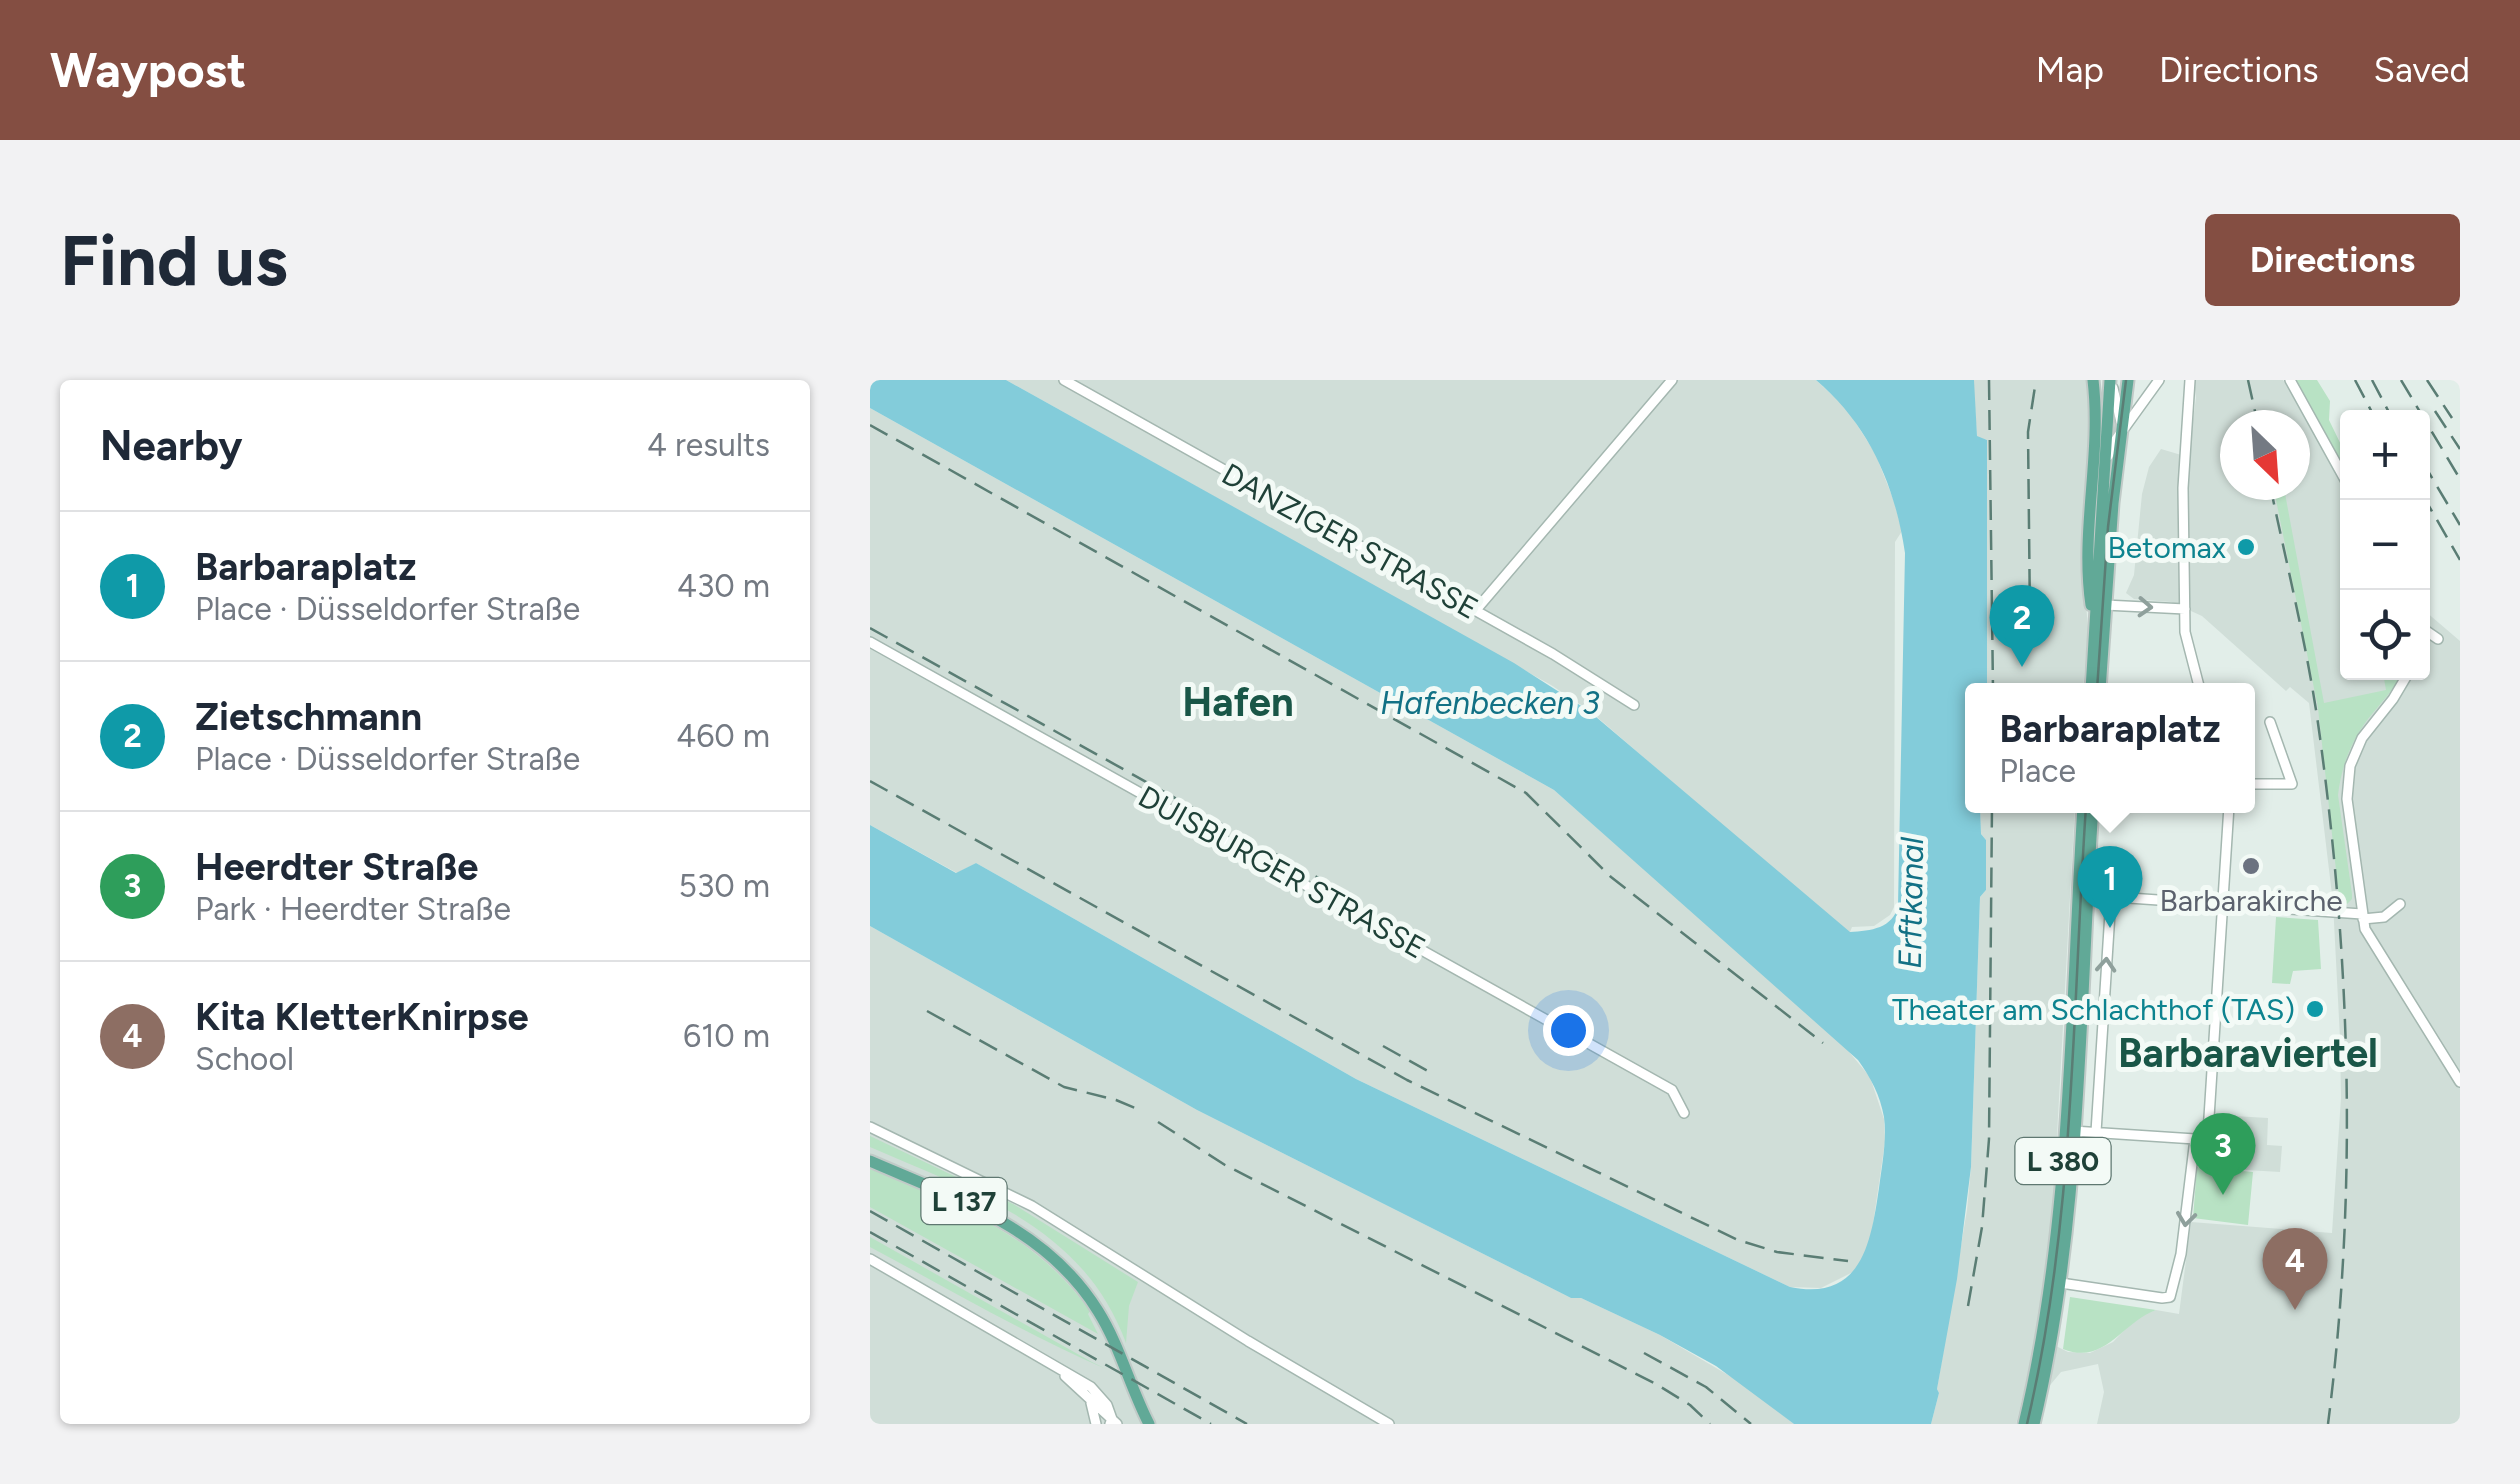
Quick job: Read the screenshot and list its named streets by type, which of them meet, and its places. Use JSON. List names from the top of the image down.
{
  "streets": {
    "main road": ["L 380", "L 137"],
    "street": ["DANZIGER STRASSE", "DUISBURGER STRASSE"]
  },
  "districts": ["Hafen", "Barbaraviertel"],
  "water": ["Hafenbecken 3", "Erftkanal"],
  "places": ["Betomax", "Barbarakirche", "Theater am Schlachthof (TAS)"],
  "north": "bottom right",
  "page": {
    "header": "Waypost",
    "nav": ["Map", "Directions", "Saved"],
    "buttons": "Directions",
    "title": "Find us",
    "heading": ["Nearby", "4 results"],
    "map_buttons": ["+", "−"],
    "list": [
      {
        "mark": "1",
        "name": "Barbaraplatz",
        "note": "Place · Düsseldorfer Straße",
        "value": "430 m"
      },
      {
        "mark": "2",
        "name": "Zietschmann",
        "note": "Place · Düsseldorfer Straße",
        "value": "460 m"
      },
      {
        "mark": "3",
        "name": "Heerdter Straße",
        "note": "Park · Heerdter Straße",
        "value": "530 m"
      },
      {
        "mark": "4",
        "name": "Kita KletterKnirpse",
        "note": "School",
        "value": "610 m"
      }
    ],
    "pins": [
      "2",
      "1",
      "3",
      "4"
    ],
    "popup": ["Barbaraplatz", "Place"]
  }
}
